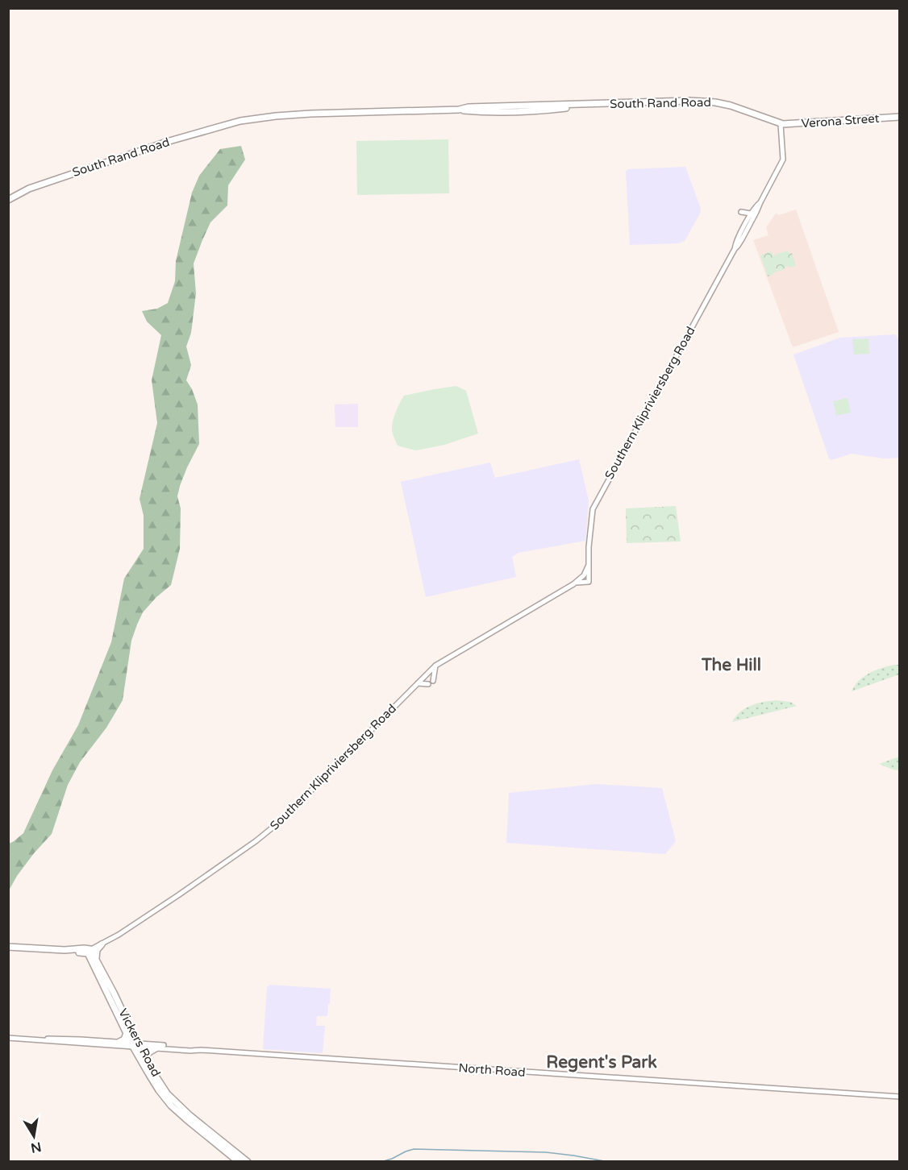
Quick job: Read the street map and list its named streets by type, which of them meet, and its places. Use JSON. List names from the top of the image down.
{
  "streets": {
    "main road": [
      "South Rand Road",
      "Verona Street",
      "Southern Klipriviersberg Road",
      "Vickers Road"
    ],
    "street": ["North Road"]
  },
  "crossings": [
    ["South Rand Road", "Verona Street"],
    ["South Rand Road", "Southern Klipriviersberg Road"],
    ["Verona Street", "Southern Klipriviersberg Road"],
    ["Southern Klipriviersberg Road", "Vickers Road"],
    ["Vickers Road", "North Road"]
  ],
  "districts": ["The Hill", "Regent's Park"],
  "north": "bottom"
}
